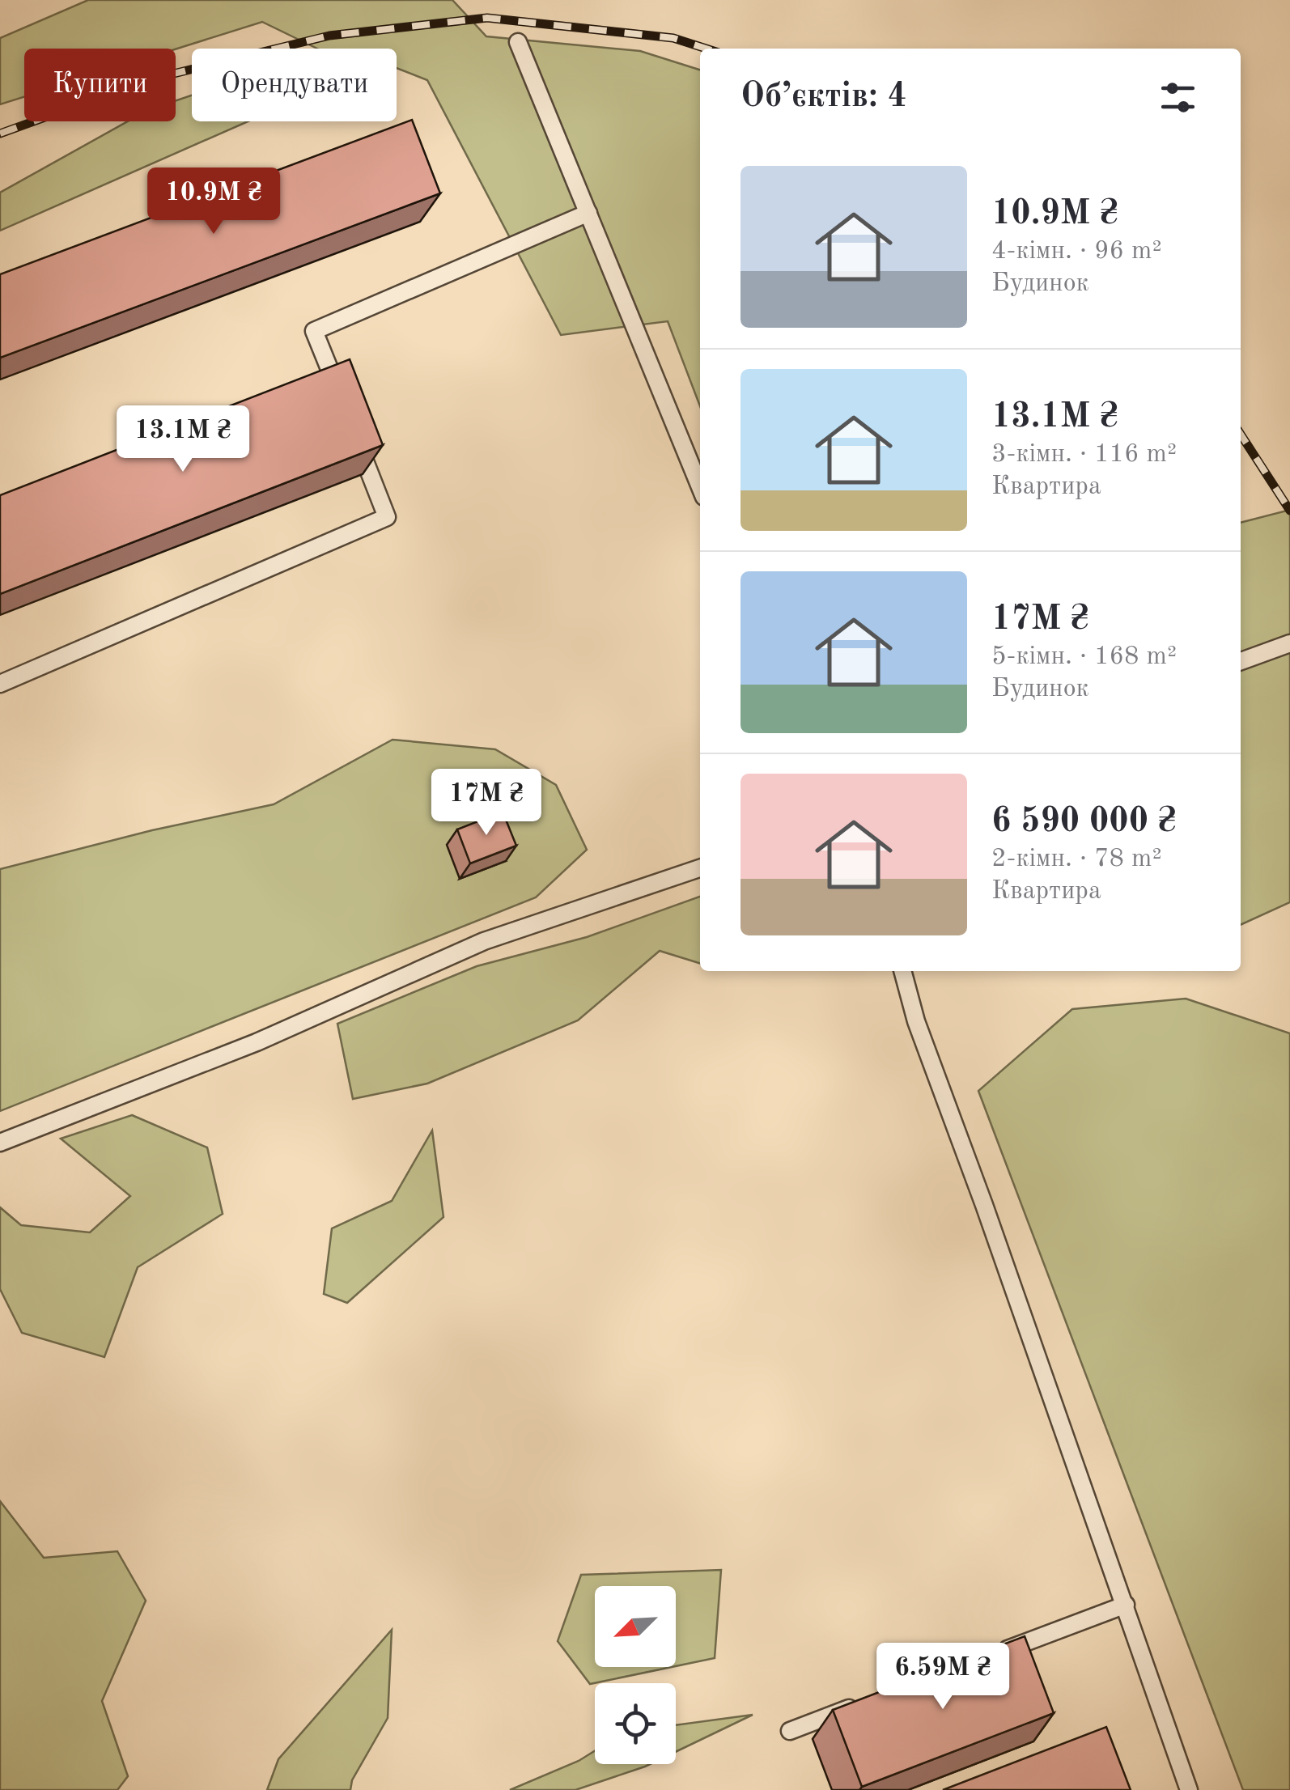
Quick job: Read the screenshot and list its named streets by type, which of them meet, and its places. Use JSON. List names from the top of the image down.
{
  "north": "bottom left",
  "page": {
    "chip": ["Купити", "Орендувати"],
    "heading": "Об’єктів: 4",
    "list": [
      {
        "name": "10.9M ₴",
        "note": "4-кімн. · 96 m² · Будинок"
      },
      {
        "name": "13.1M ₴",
        "note": "3-кімн. · 116 m² · Квартира"
      },
      {
        "name": "17M ₴",
        "note": "5-кімн. · 168 m² · Будинок"
      },
      {
        "name": "6 590 000 ₴",
        "note": "2-кімн. · 78 m² · Квартира"
      }
    ],
    "price": [
      "10.9M ₴",
      "13.1M ₴",
      "17M ₴",
      "6.59M ₴"
    ]
  }
}
